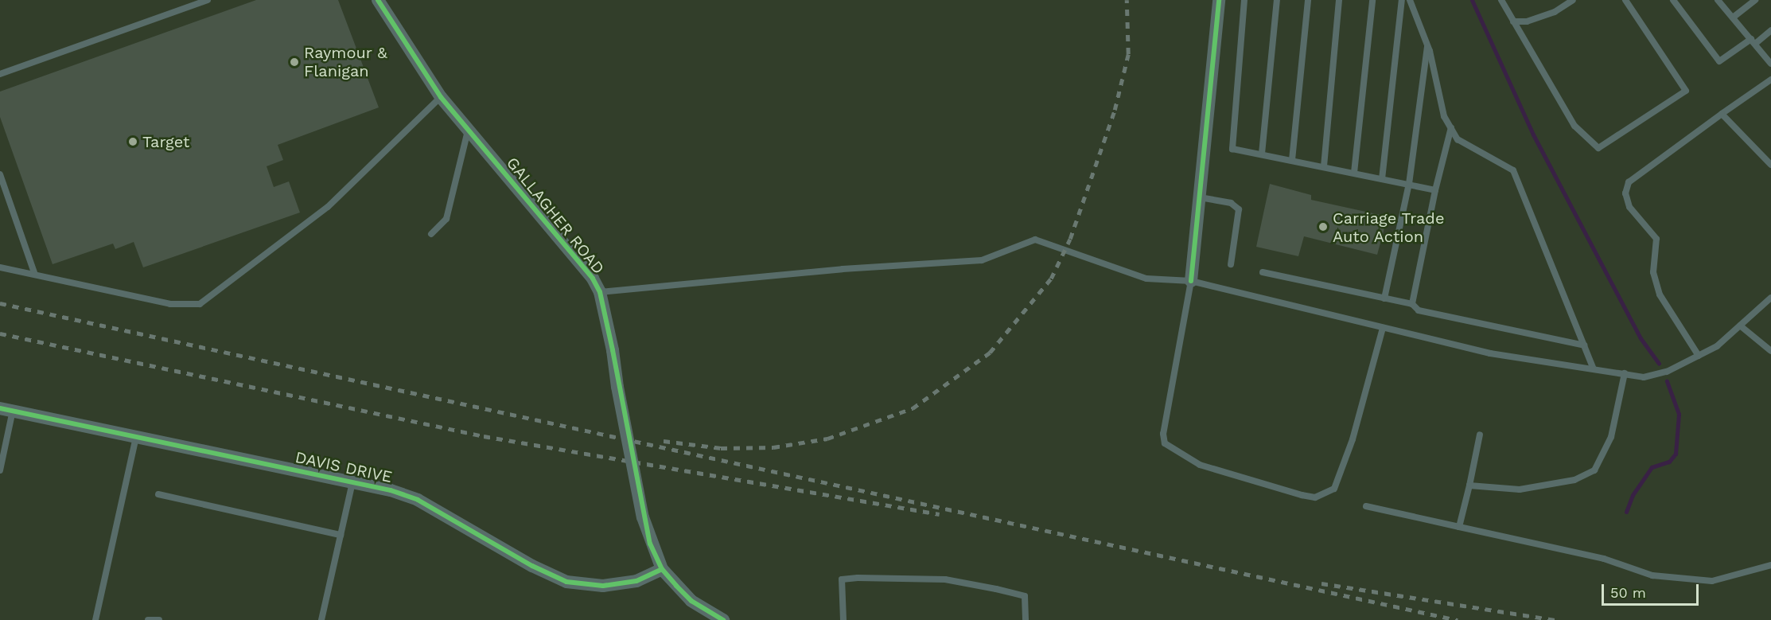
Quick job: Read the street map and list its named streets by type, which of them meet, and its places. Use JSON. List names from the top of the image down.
{
  "streets": {
    "street": ["GALLAGHER ROAD", "DAVIS DRIVE"]
  },
  "crossings": [
    ["GALLAGHER ROAD", "DAVIS DRIVE"]
  ],
  "places": ["Raymour & Flanigan", "Target", "Carriage Trade Auto Action"],
  "scale_bar": "50 m"
}
